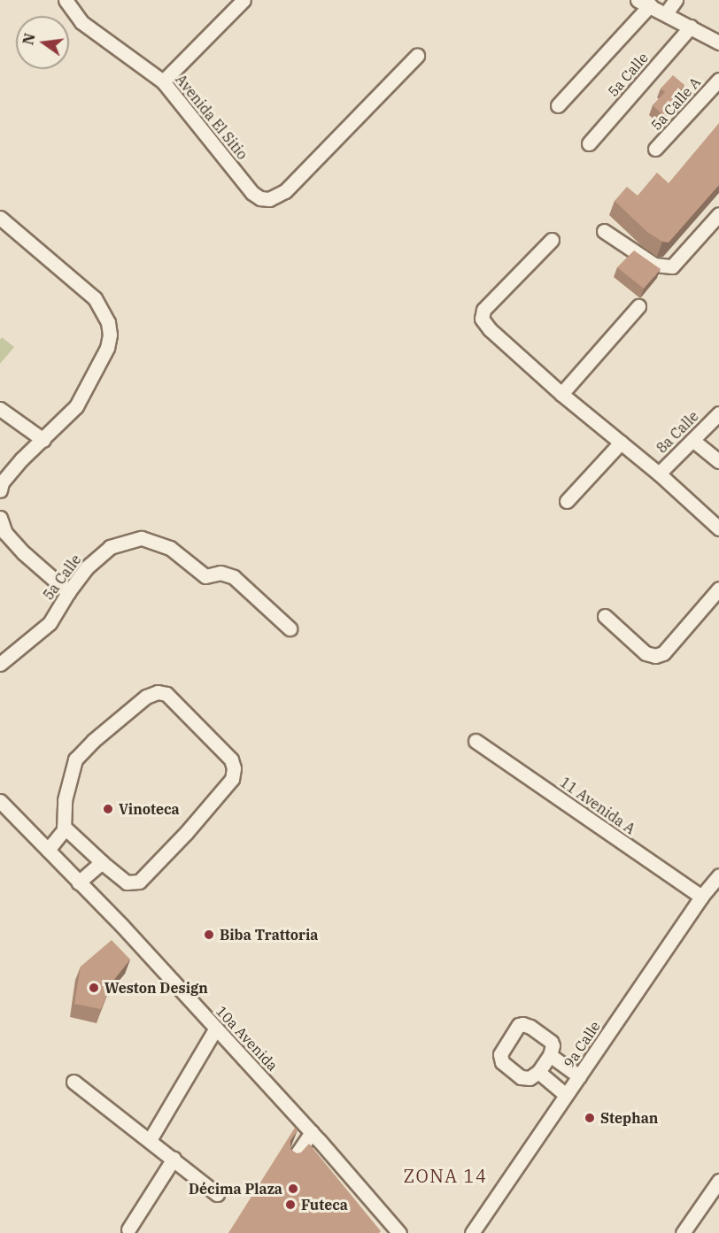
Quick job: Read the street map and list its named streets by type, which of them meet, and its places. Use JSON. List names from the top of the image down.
{
  "streets": {
    "street": [
      "5a Calle",
      "5a Calle A",
      "Avenida El Sitio",
      "8a Calle",
      "11 Avenida A",
      "10a Avenida",
      "9a Calle"
    ]
  },
  "crossings": [
    ["11 Avenida A", "9a Calle"]
  ],
  "districts": ["ZONA 14"],
  "places": [
    "Vinoteca",
    "Biba Trattoria",
    "Weston Design",
    "Stephan",
    "Décima Plaza",
    "Futeca"
  ],
  "north": "left"
}
